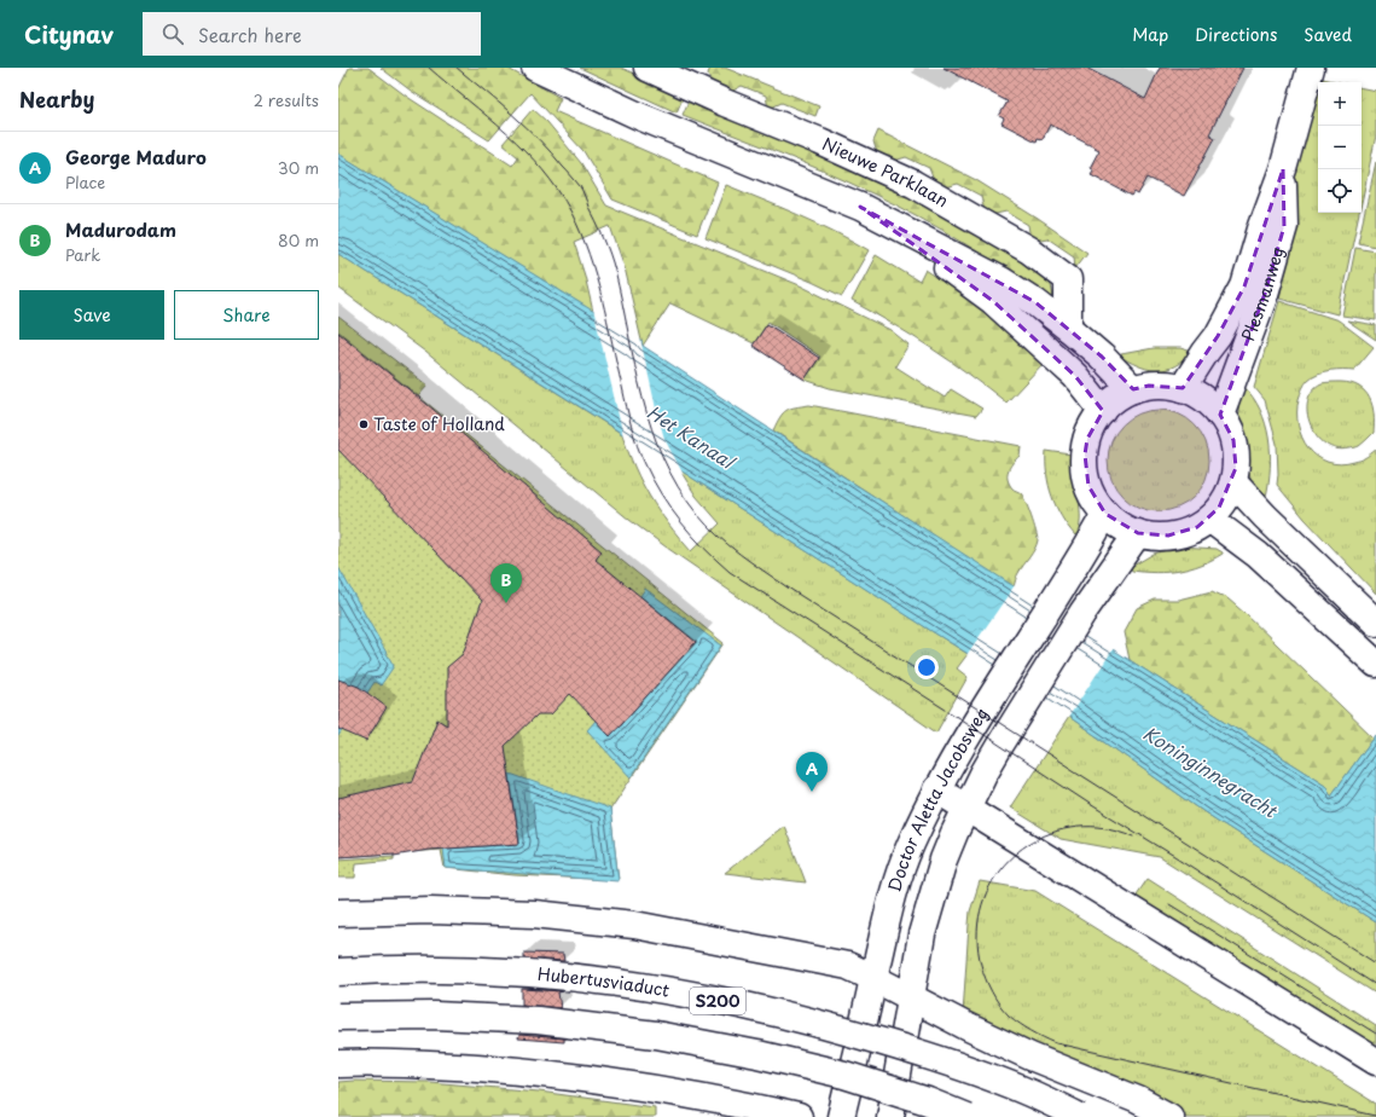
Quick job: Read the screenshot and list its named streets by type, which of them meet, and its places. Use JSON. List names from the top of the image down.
{
  "streets": {
    "main road": [
      "Nieuwe Parklaan",
      "Plesmanweg",
      "Doctor Aletta Jacobsweg",
      "Hubertusviaduct",
      "S200"
    ]
  },
  "crossings": [
    ["Plesmanweg", "Doctor Aletta Jacobsweg"]
  ],
  "water": ["Het Kanaal", "Koninginnegracht"],
  "places": ["Taste of Holland"],
  "page": {
    "header": "Citynav",
    "search": "Search here",
    "nav": ["Map", "Directions", "Saved"],
    "heading": ["Nearby", "2 results"],
    "map_buttons": ["+", "−"],
    "list": [
      {
        "mark": "A",
        "name": "George Maduro",
        "note": "Place",
        "value": "30 m"
      },
      {
        "mark": "B",
        "name": "Madurodam",
        "note": "Park",
        "value": "80 m"
      }
    ],
    "buttons": ["Save", "Share"],
    "pins": ["B", "A"]
  }
}
